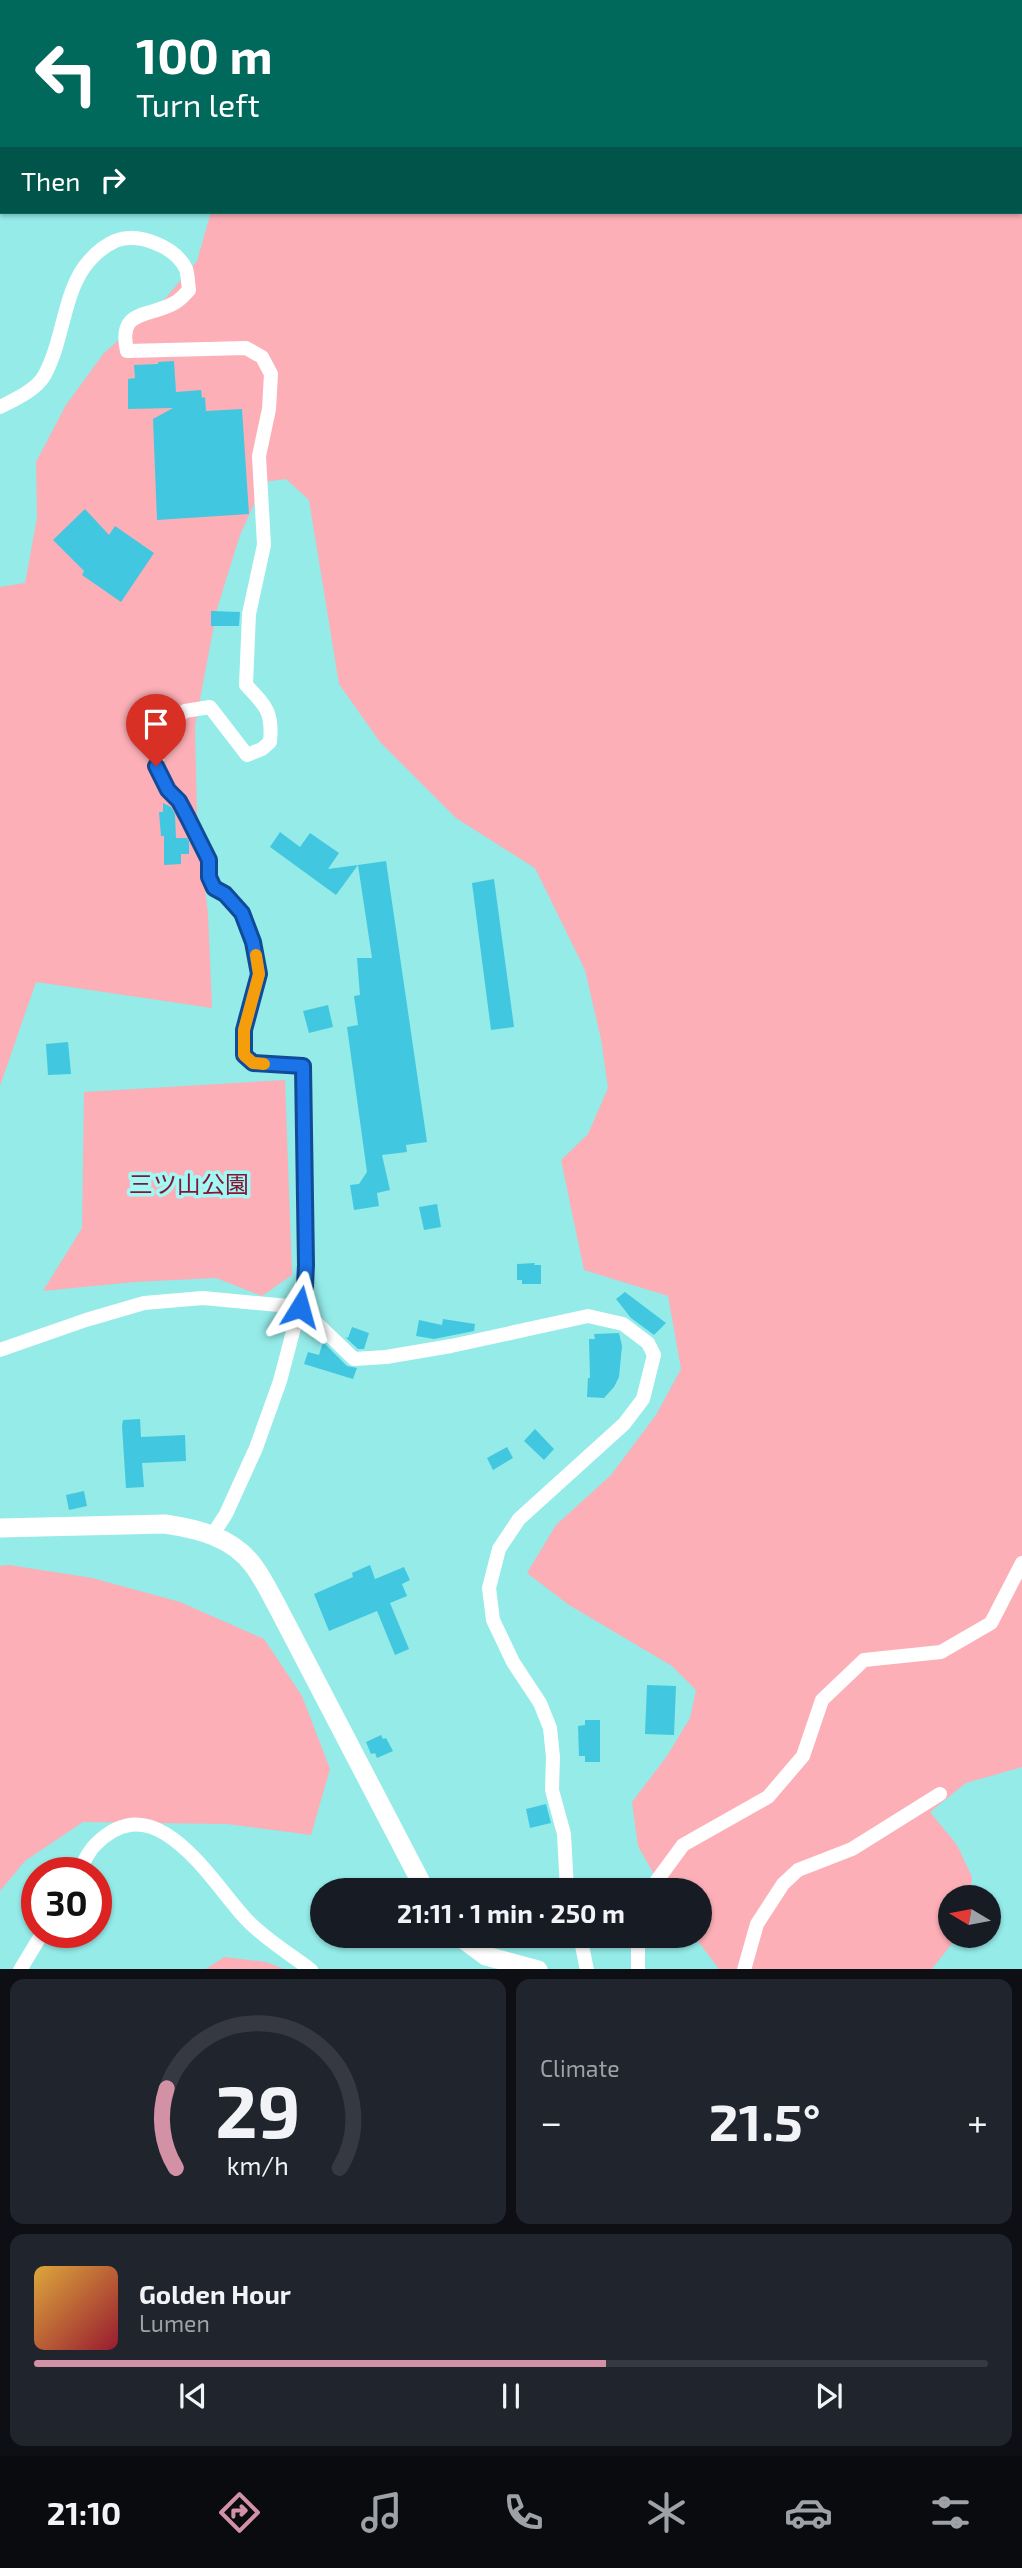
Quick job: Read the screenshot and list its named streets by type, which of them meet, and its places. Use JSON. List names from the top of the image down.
{
  "parks": ["三ツ山公園"],
  "north": "left",
  "page": {
    "turn": ["100 m", "Turn left"],
    "then": "Then",
    "limit": "30",
    "trip": "21:11 · 1 min · 250 m",
    "tile": "Climate",
    "heat": ["−", "21.5°", "+"],
    "song": ["Golden Hour", "Lumen"],
    "tabs": "21:10",
    "gauge": ["29", "km/h"]
  }
}
